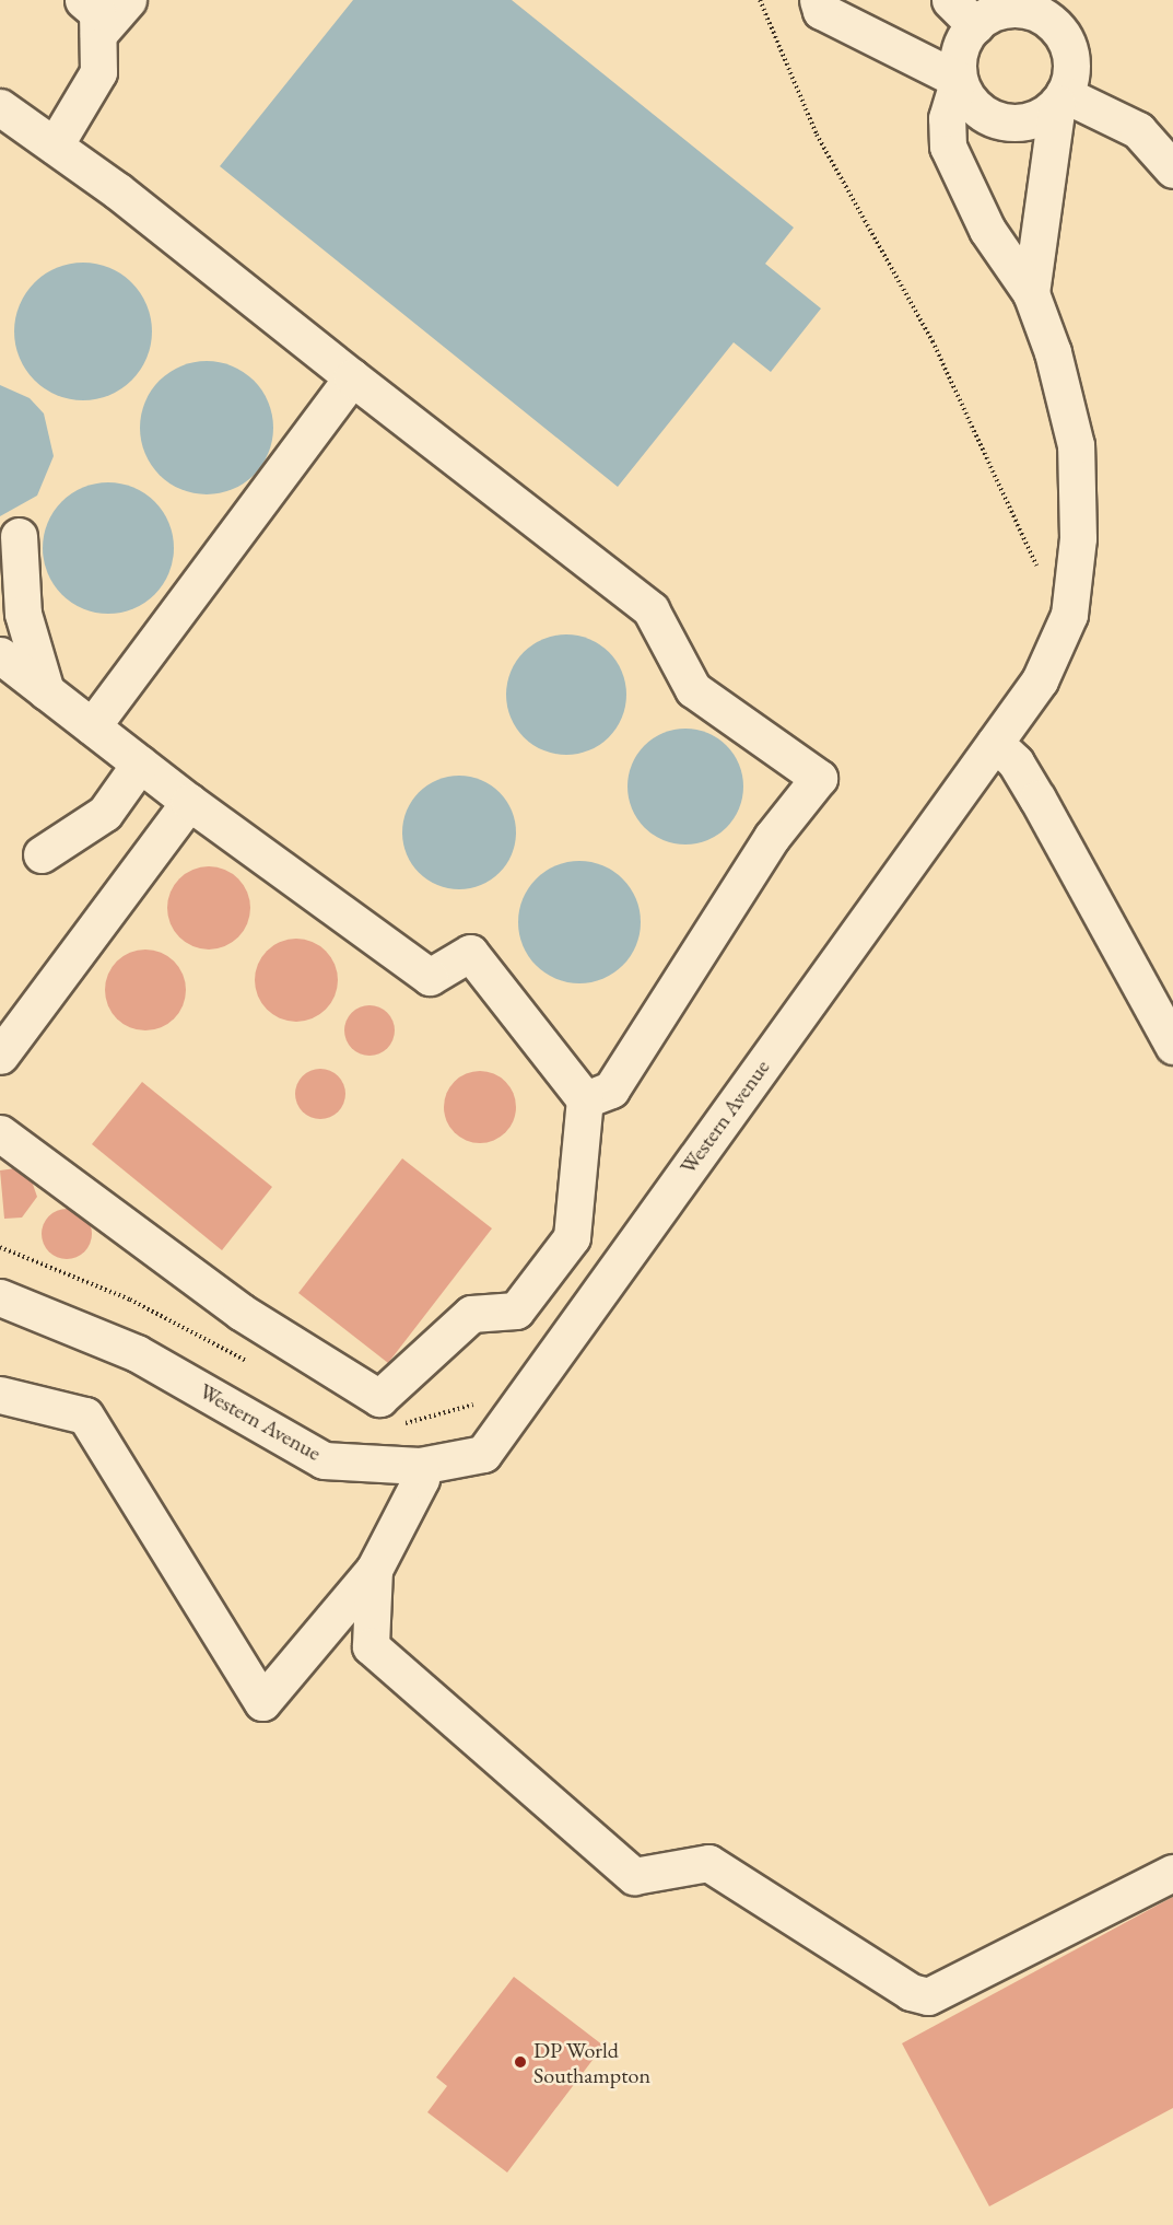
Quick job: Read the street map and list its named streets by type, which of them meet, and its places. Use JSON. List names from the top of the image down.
{
  "streets": {
    "street": ["Western Avenue"]
  },
  "places": ["DP World Southampton"]
}
